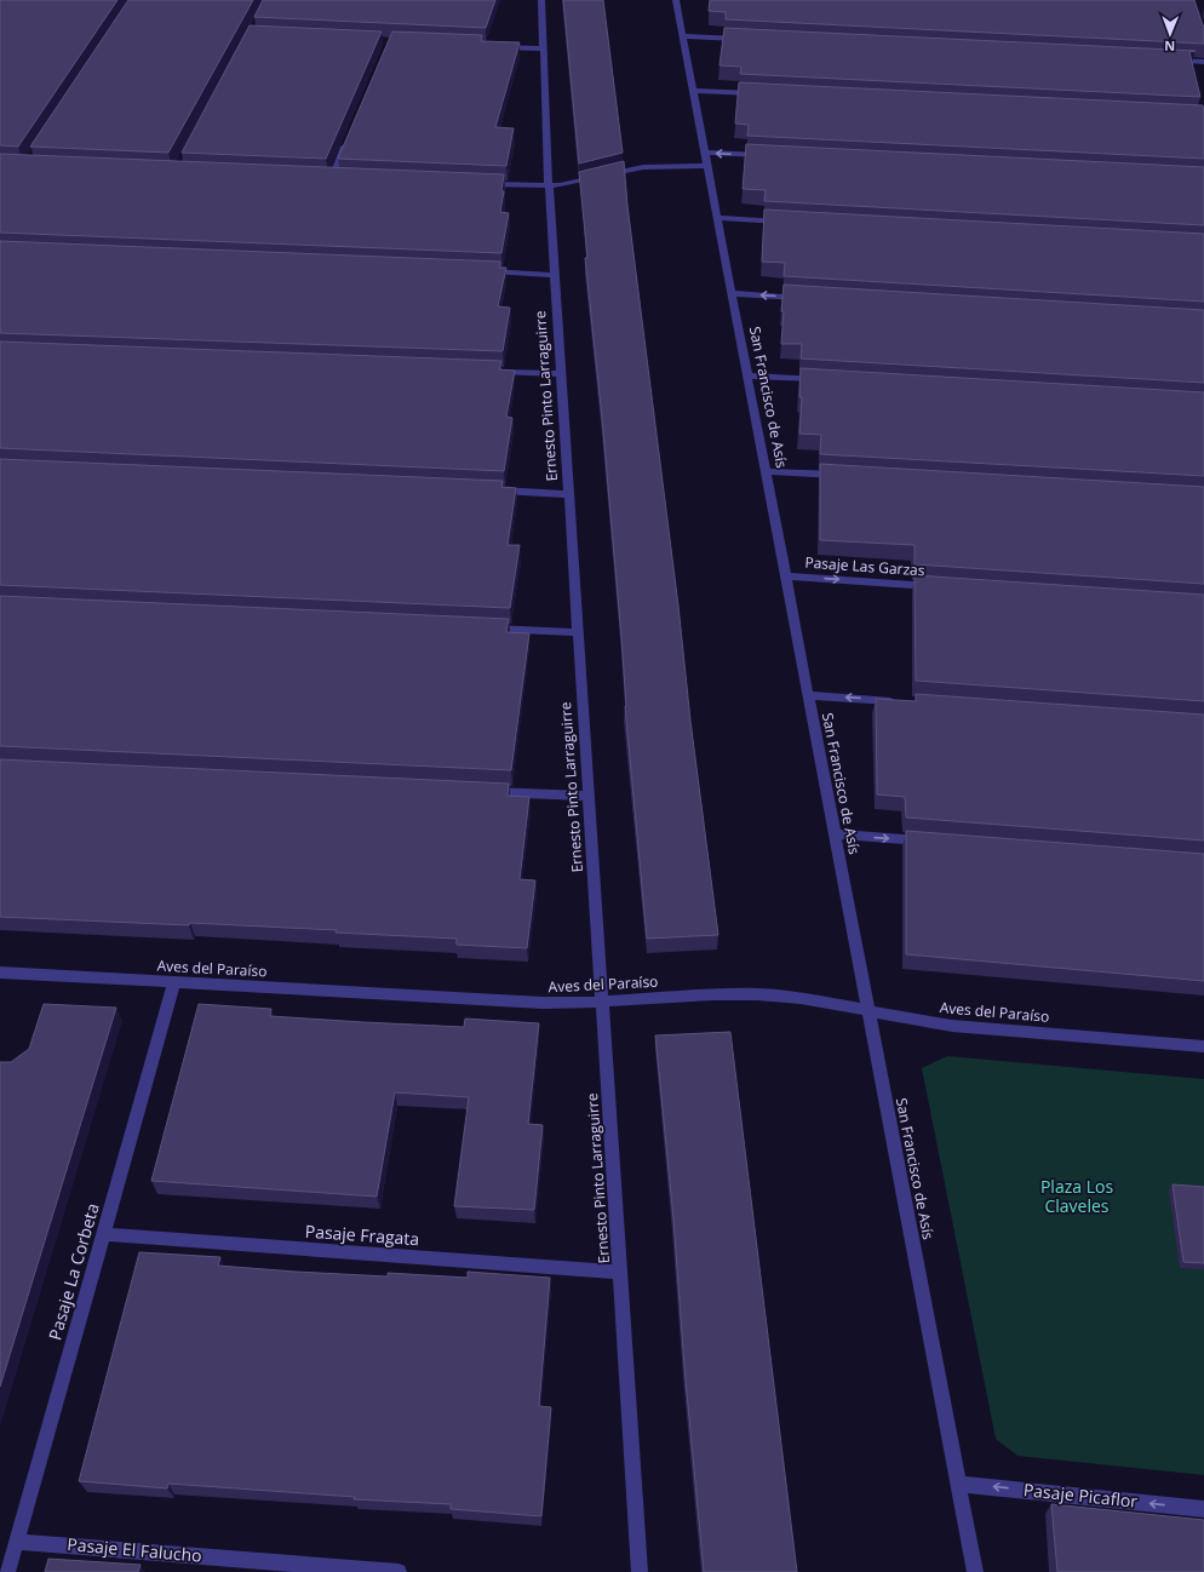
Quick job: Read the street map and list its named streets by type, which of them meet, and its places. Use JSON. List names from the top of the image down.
{
  "streets": {
    "street": [
      "Ernesto Pinto Larraguirre",
      "San Francisco de Asís",
      "Pasaje Las Garzas",
      "Aves del Paraíso",
      "Pasaje Fragata",
      "Pasaje La Corbeta",
      "Pasaje Picaflor",
      "Pasaje El Falucho"
    ]
  },
  "crossings": [
    ["Ernesto Pinto Larraguirre", "Aves del Paraíso"],
    ["Ernesto Pinto Larraguirre", "Pasaje Fragata"],
    ["San Francisco de Asís", "Pasaje Las Garzas"],
    ["San Francisco de Asís", "Aves del Paraíso"],
    ["San Francisco de Asís", "Pasaje Picaflor"],
    ["Aves del Paraíso", "Pasaje La Corbeta"],
    ["Pasaje Fragata", "Pasaje La Corbeta"],
    ["Pasaje La Corbeta", "Pasaje El Falucho"]
  ],
  "one_way": ["Pasaje Picaflor"],
  "parks": ["Plaza Los Claveles"],
  "north": "bottom"
}
